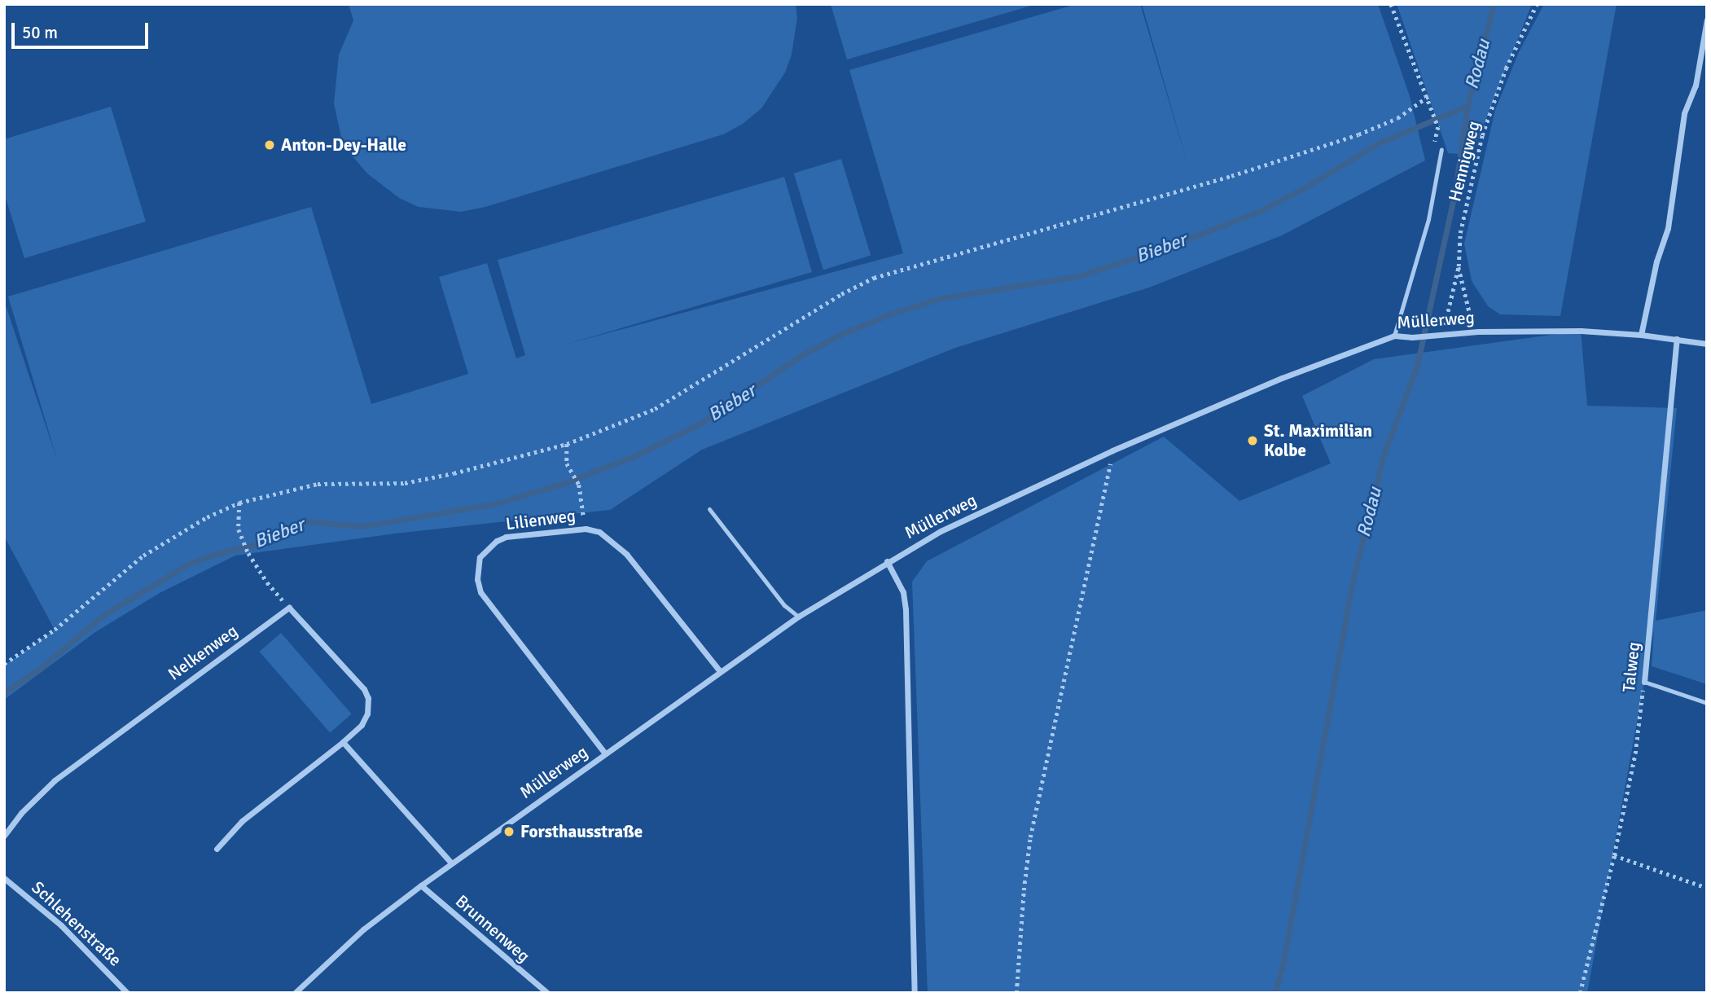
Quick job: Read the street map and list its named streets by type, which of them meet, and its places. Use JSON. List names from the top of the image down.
{
  "streets": {
    "street": [
      "Müllerweg",
      "Lilienweg",
      "Nelkenweg",
      "Talweg",
      "Schlehenstraße",
      "Brunnenweg"
    ],
    "path": ["Hennigweg"]
  },
  "crossings": [
    ["Hennigweg", "Müllerweg"],
    ["Müllerweg", "Lilienweg"],
    ["Müllerweg", "Talweg"],
    ["Müllerweg", "Brunnenweg"]
  ],
  "water": ["Rodau", "Bieber"],
  "places": ["Anton-Dey-Halle", "St. Maximilian Kolbe", "Forsthausstraße"],
  "scale_bar": "50 m"
}
